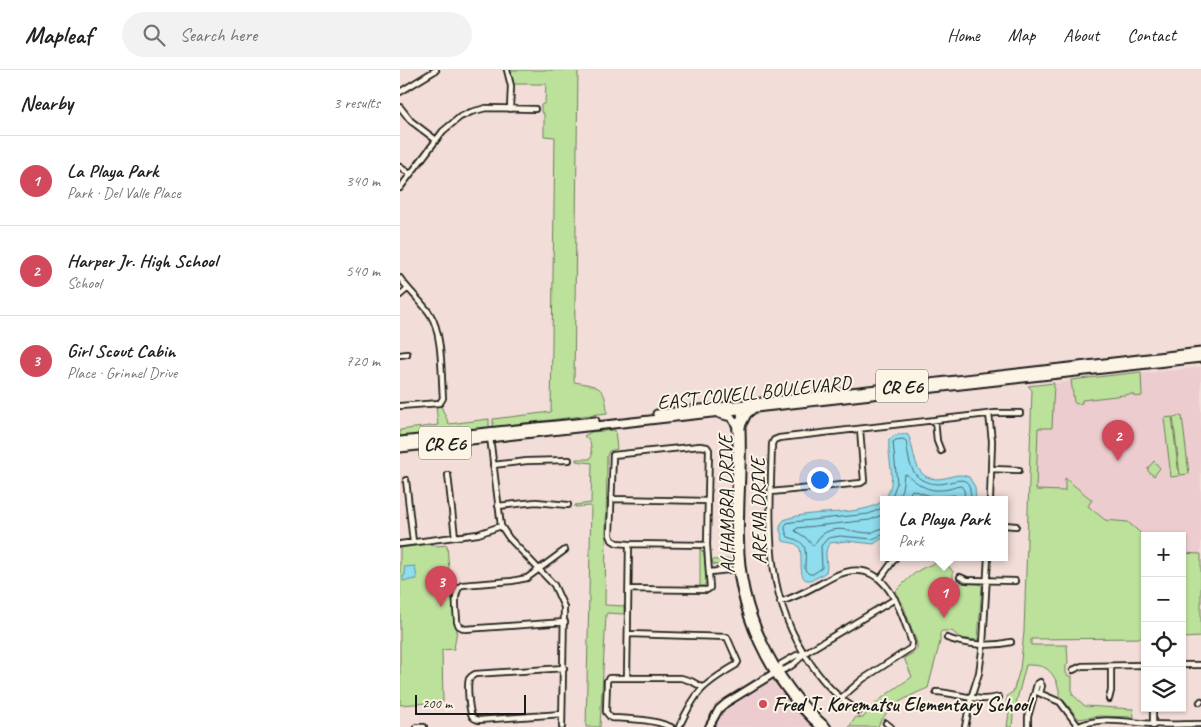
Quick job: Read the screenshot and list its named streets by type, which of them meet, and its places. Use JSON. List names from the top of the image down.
{
  "streets": {
    "main road": ["CR E6", "EAST COVELL BOULEVARD", "ALHAMBRA DRIVE"],
    "street": ["ARENA DRIVE"]
  },
  "crossings": [
    ["EAST COVELL BOULEVARD", "ALHAMBRA DRIVE"]
  ],
  "places": ["Fred T. Korematsu Elementary School"],
  "scale_bar": "200 m",
  "page": {
    "header": "Mapleaf",
    "search": "Search here",
    "nav": [
      "Home",
      "Map",
      "About",
      "Contact"
    ],
    "heading": ["Nearby", "3 results"],
    "list": [
      {
        "mark": "1",
        "name": "La Playa Park",
        "note": "Park · Del Valle Place",
        "value": "340 m"
      },
      {
        "mark": "2",
        "name": "Harper Jr. High School",
        "note": "School",
        "value": "540 m"
      },
      {
        "mark": "3",
        "name": "Girl Scout Cabin",
        "note": "Place · Grinnel Drive",
        "value": "720 m"
      }
    ],
    "pins": ["2", "3", "1"],
    "popup": ["La Playa Park", "Park"],
    "map_buttons": ["+", "−"],
    "scale": "200 m"
  }
}
